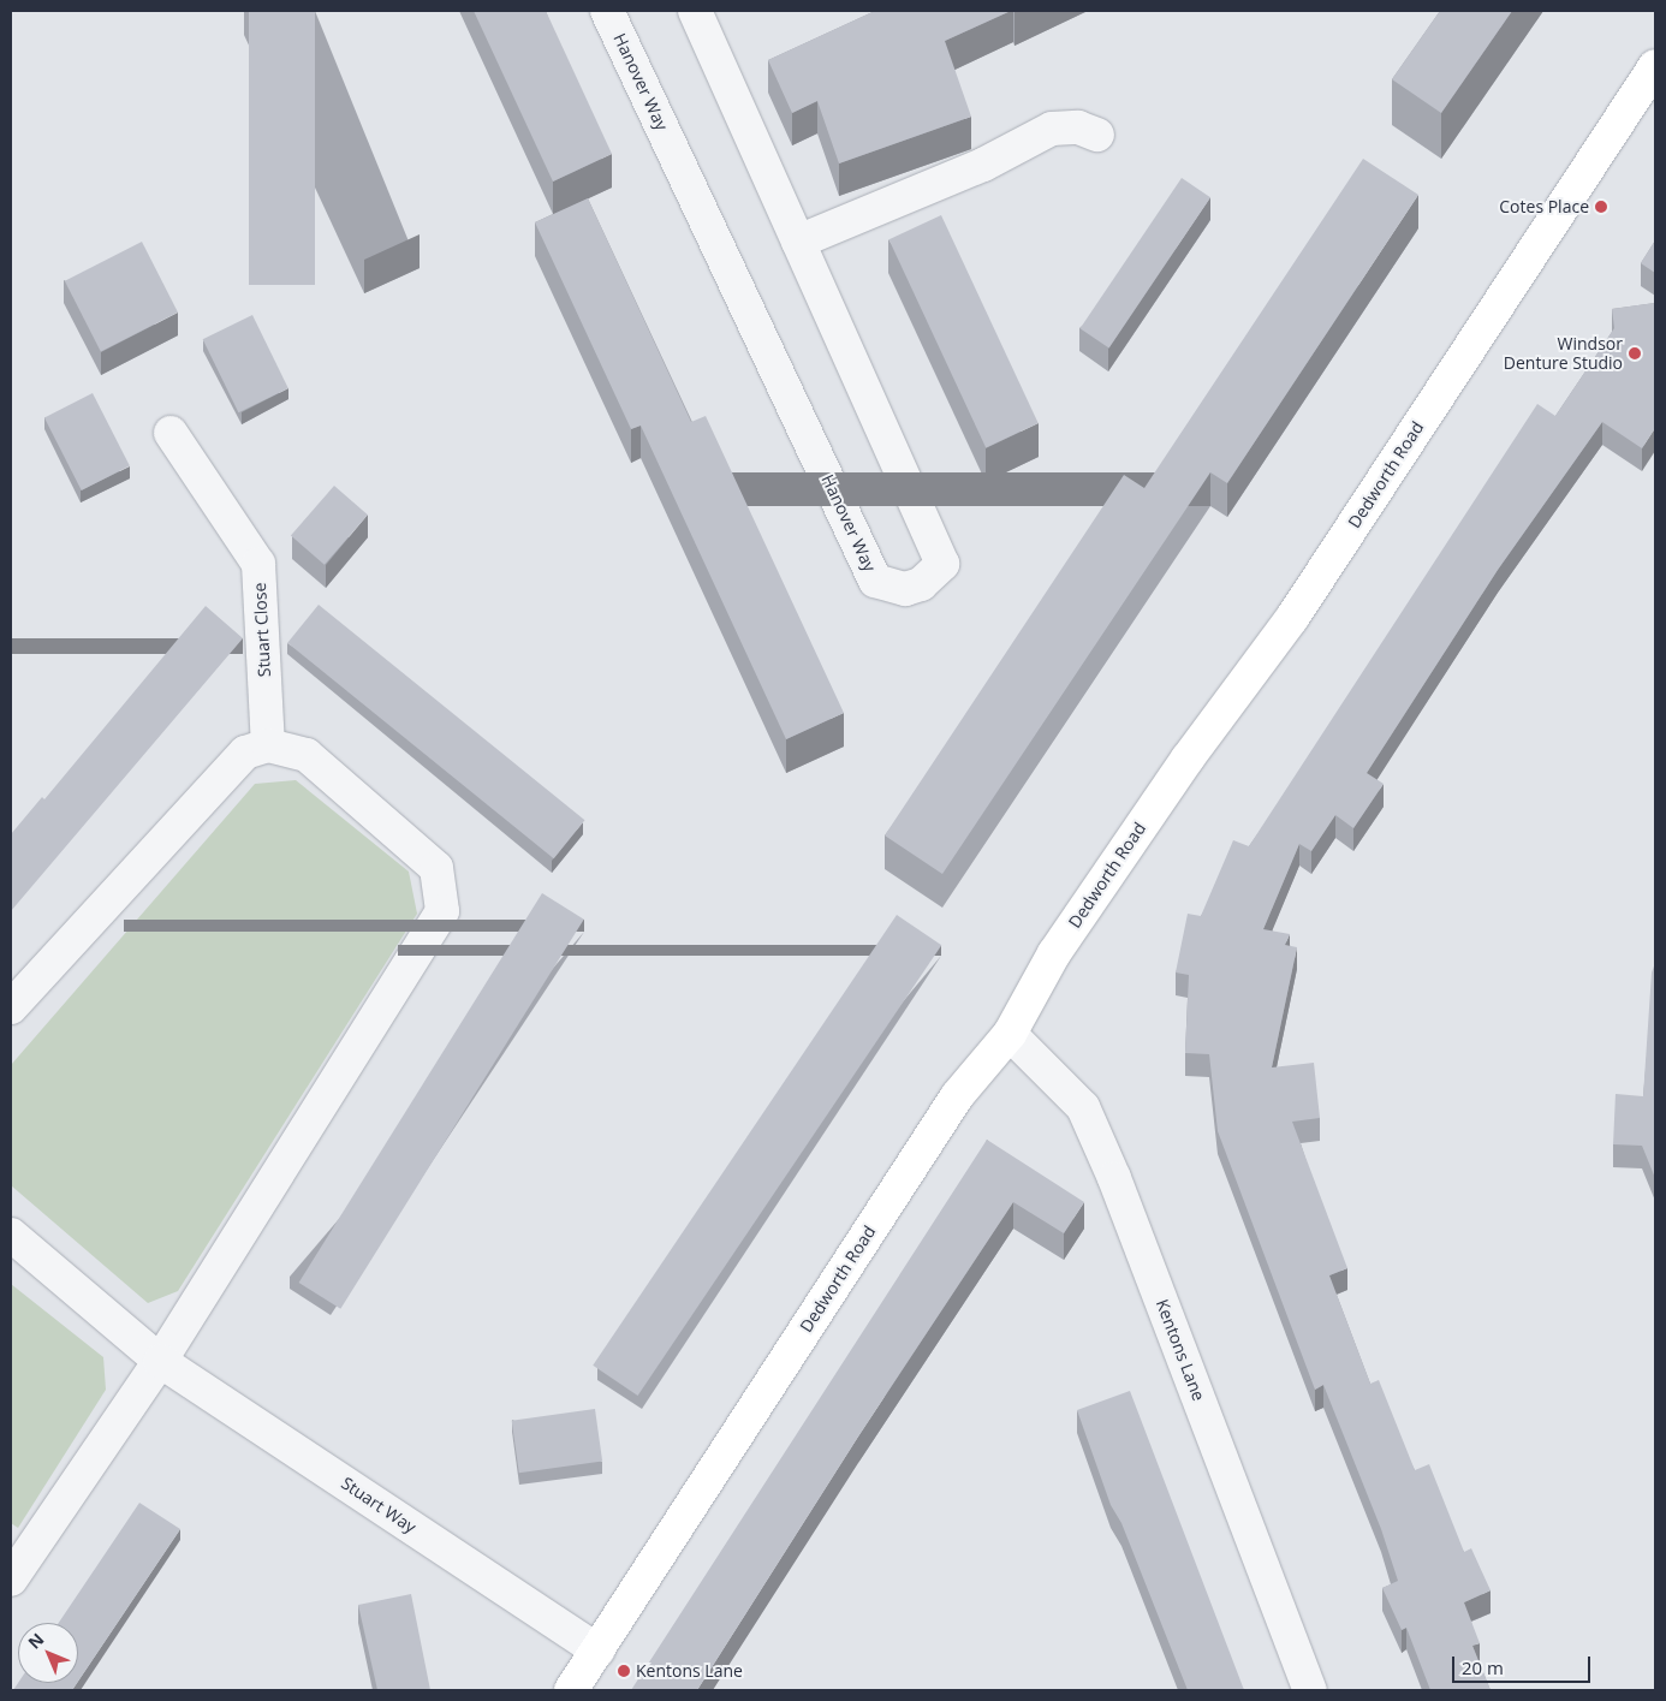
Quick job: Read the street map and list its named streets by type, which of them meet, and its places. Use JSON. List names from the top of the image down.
{
  "streets": {
    "main road": ["Dedworth Road"],
    "street": [
      "Hanover Way",
      "Stuart Close",
      "Kentons Lane",
      "Stuart Way"
    ]
  },
  "crossings": [
    ["Dedworth Road", "Kentons Lane"],
    ["Dedworth Road", "Stuart Way"]
  ],
  "places": ["Cotes Place", "Windsor Denture Studio", "Kentons Lane"],
  "scale_bar": "20 m",
  "north": "top left"
}
